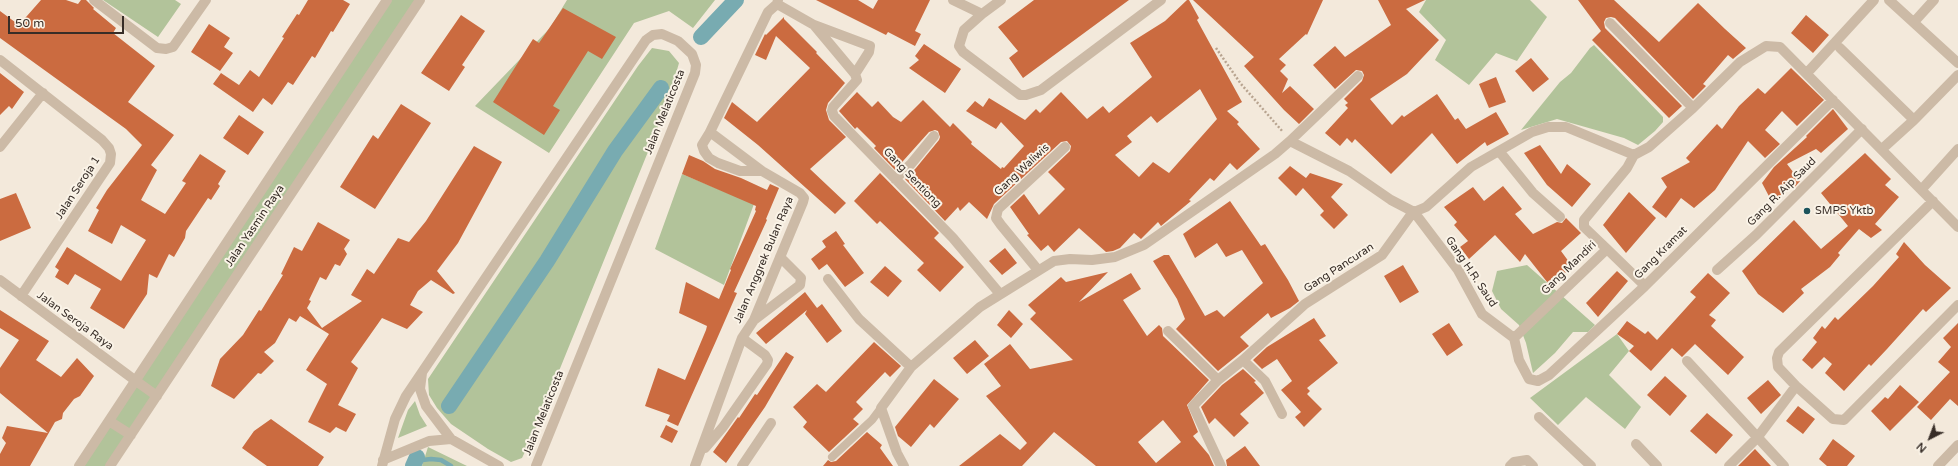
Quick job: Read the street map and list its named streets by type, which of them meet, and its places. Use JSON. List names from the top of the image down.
{
  "streets": {
    "street": [
      "Jalan Melaticosta",
      "Gang Waliwis",
      "Gang Sentiong",
      "Jalan Seroja 1",
      "Gang R. Aip Saud",
      "Jalan Yasmin Raya",
      "Gang Kramat",
      "Jalan Anggrek Bulan Raya",
      "Gang Pancuran",
      "Gang Mandiri",
      "Gang H.R. Saud",
      "Jalan Seroja Raya"
    ]
  },
  "crossings": [
    ["Jalan Seroja 1", "Jalan Seroja Raya"],
    ["Jalan Yasmin Raya", "Jalan Seroja Raya"],
    ["Gang Kramat", "Gang Mandiri"],
    ["Gang Kramat", "Gang H.R. Saud"],
    ["Gang Pancuran", "Gang H.R. Saud"],
    ["Gang Mandiri", "Gang H.R. Saud"]
  ],
  "places": ["SMPS Yktb"],
  "scale_bar": "50 m",
  "north": "bottom left"
}
